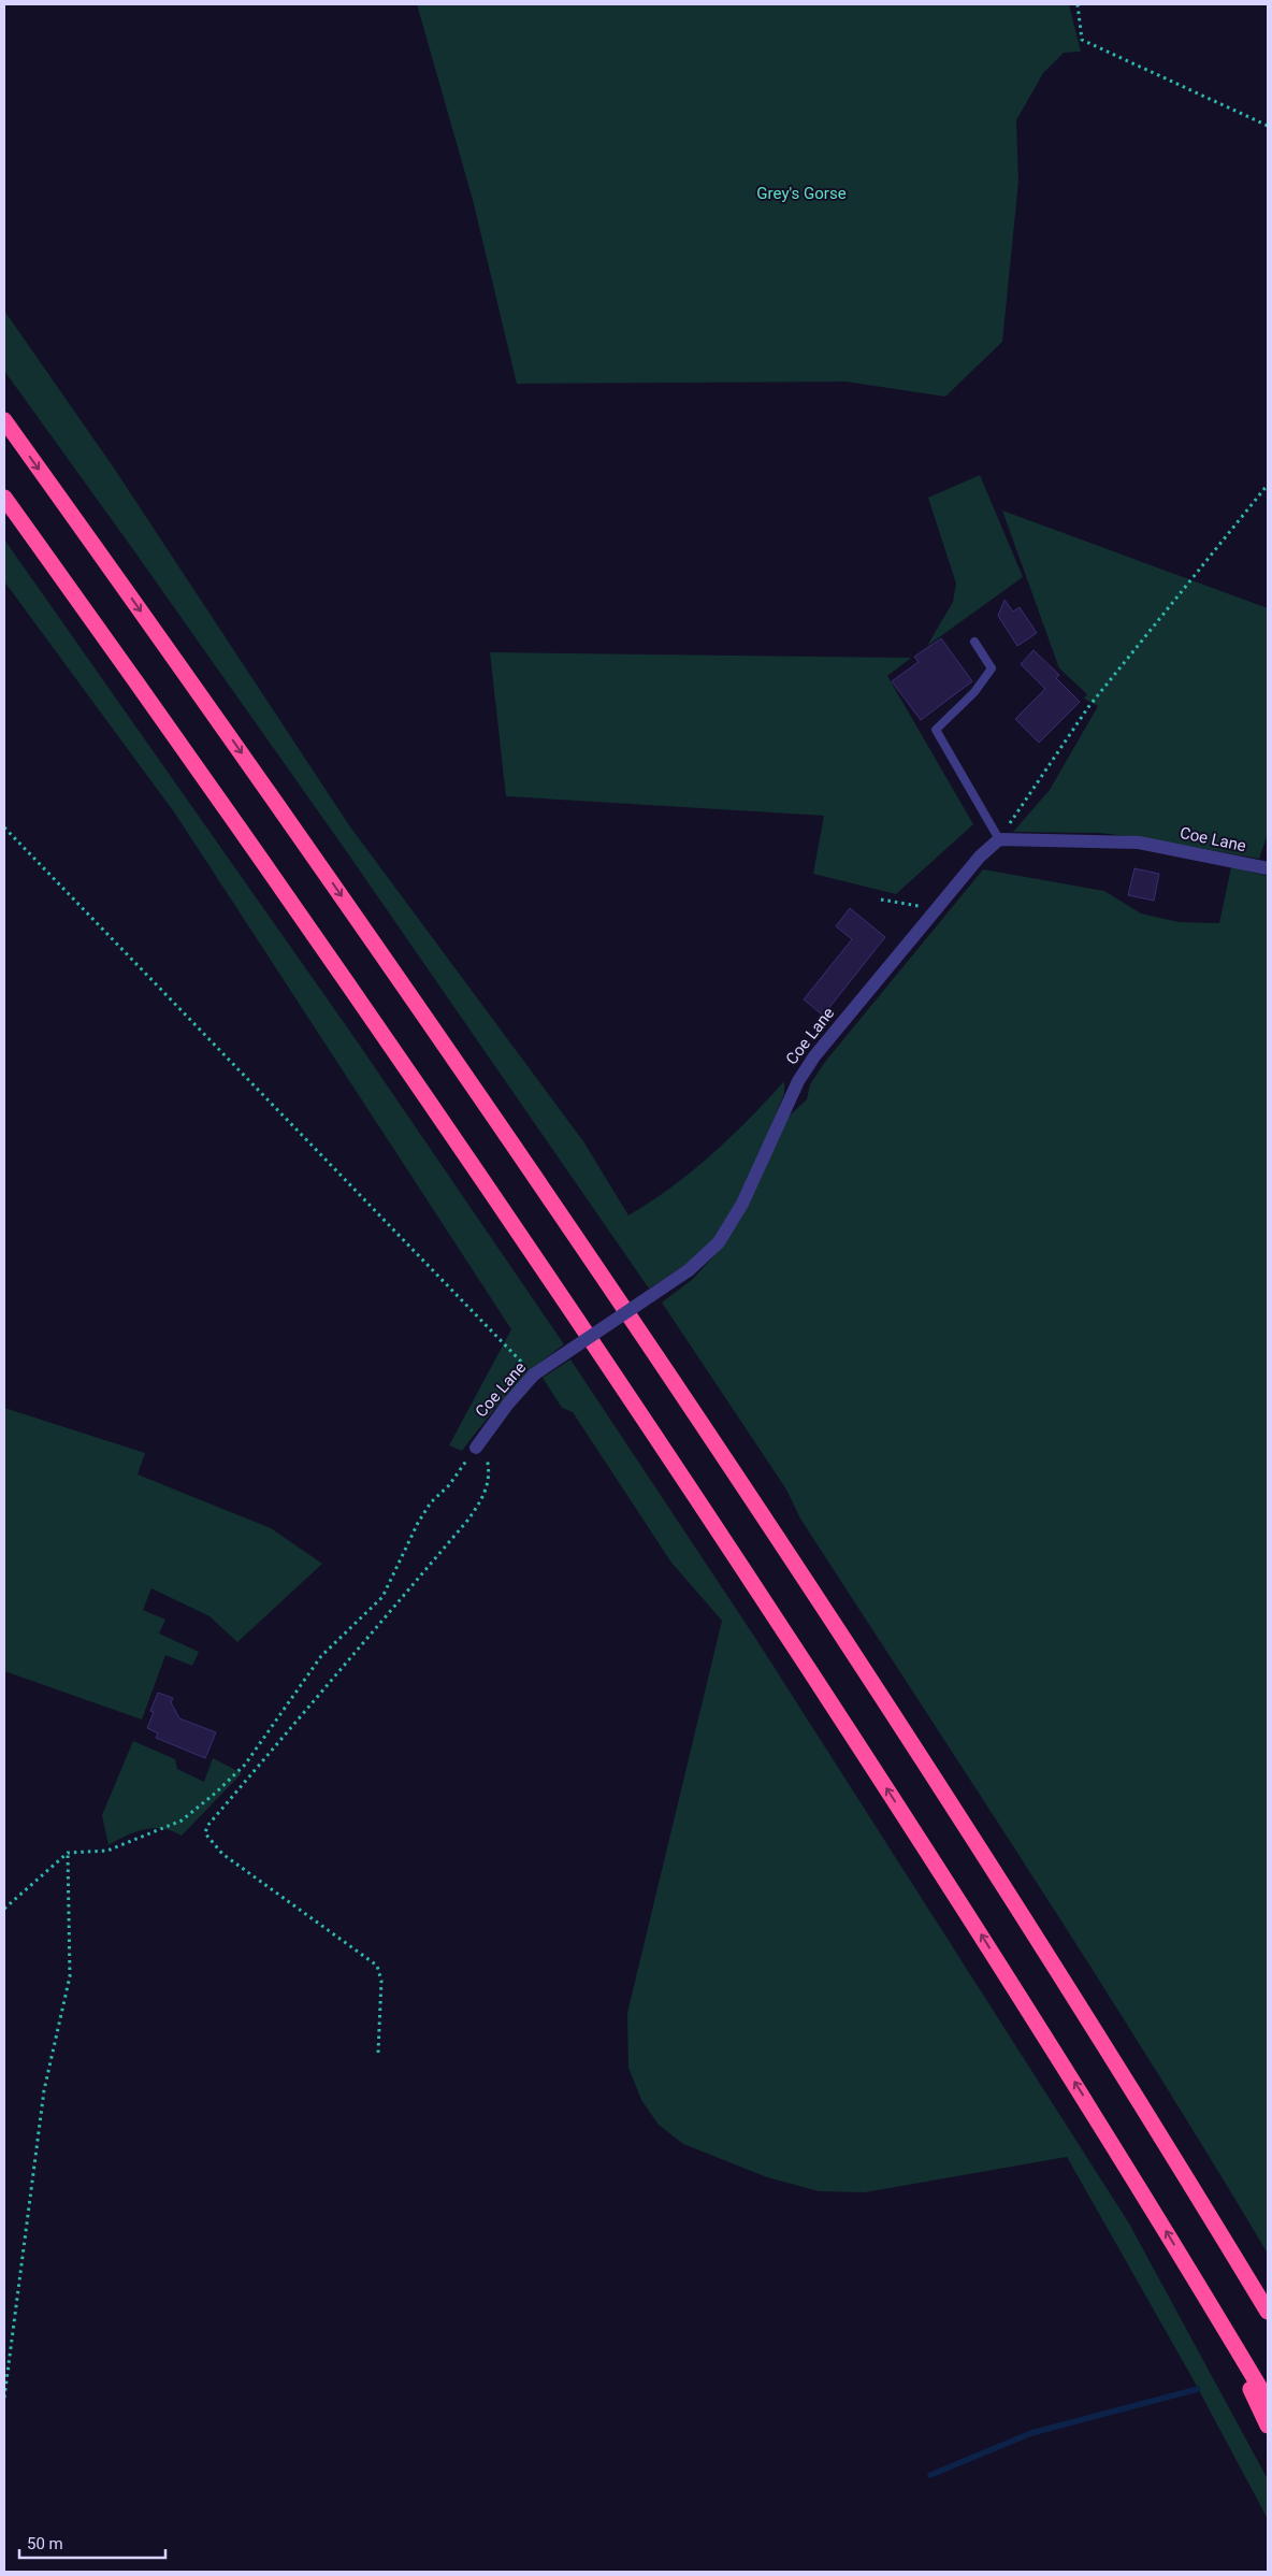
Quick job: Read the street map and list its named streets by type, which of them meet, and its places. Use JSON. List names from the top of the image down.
{
  "streets": {
    "street": ["Coe Lane"]
  },
  "parks": ["Grey's Gorse"],
  "scale_bar": "50 m"
}
